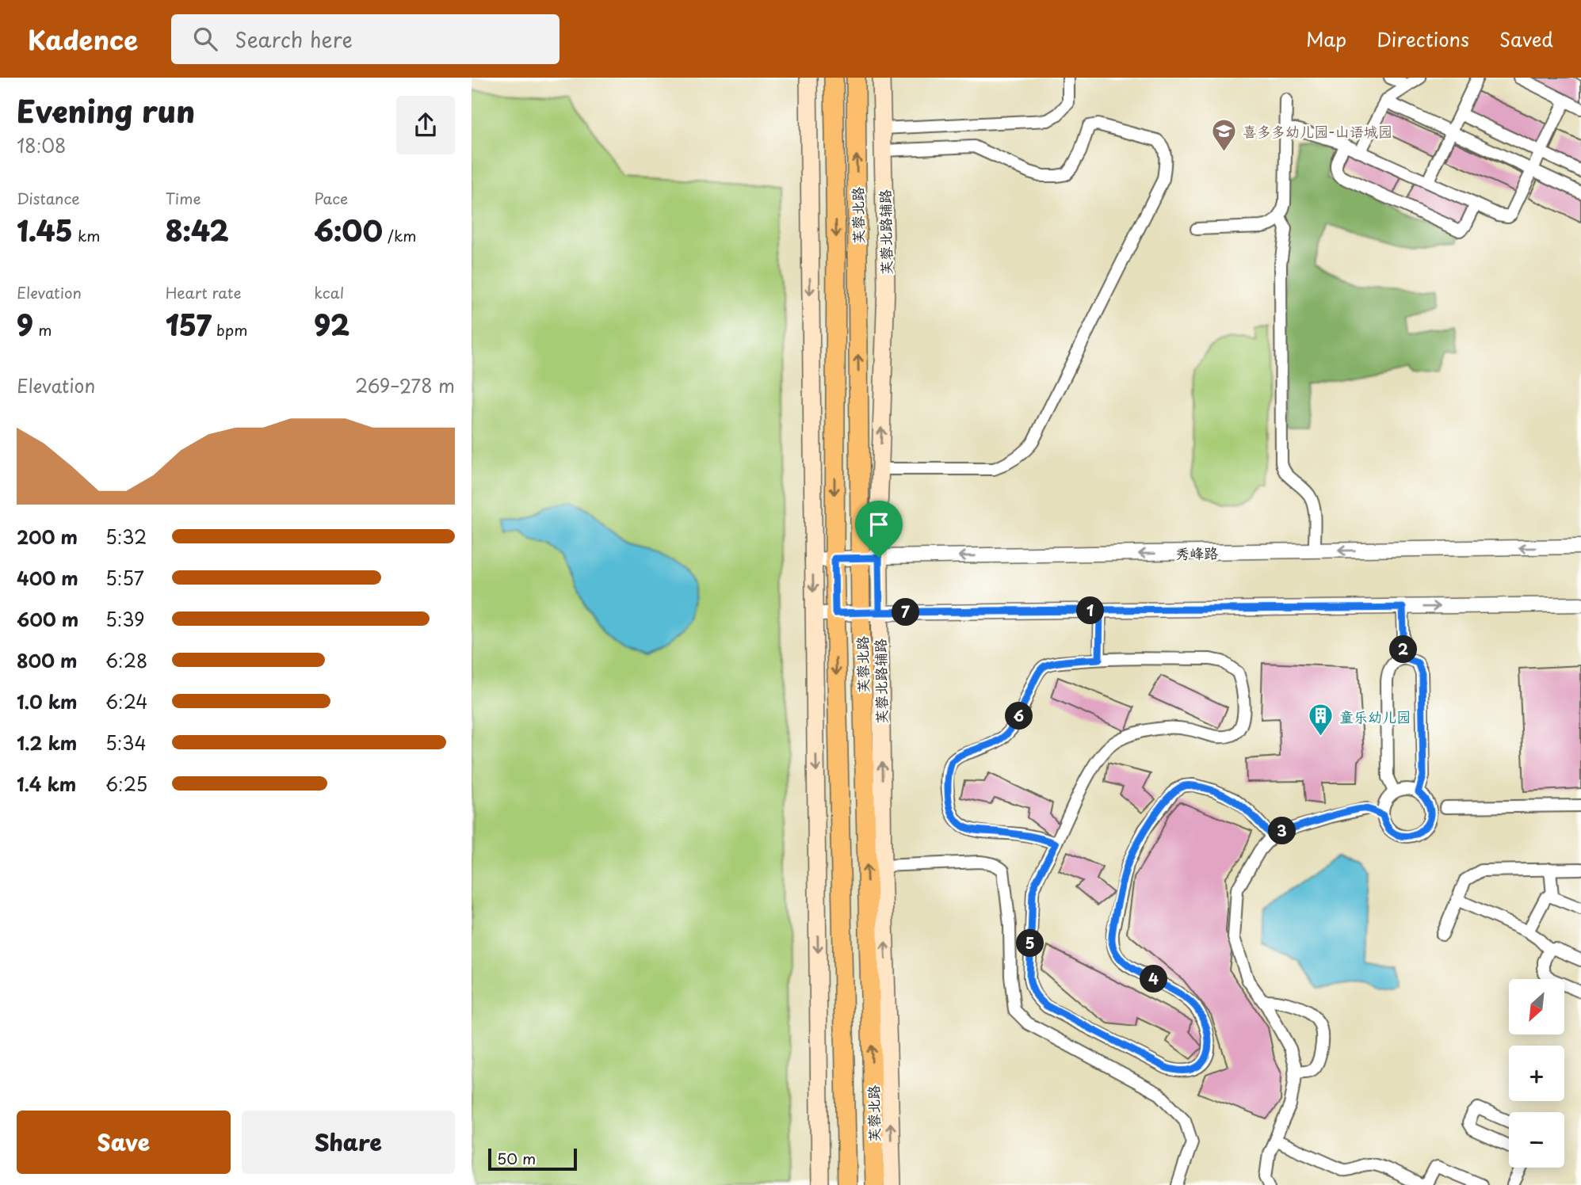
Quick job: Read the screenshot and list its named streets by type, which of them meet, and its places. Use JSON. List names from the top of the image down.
{
  "streets": {
    "main road": ["芙蓉北路", "芙蓉北路辅路"],
    "street": ["秀峰路"]
  },
  "crossings": [
    ["芙蓉北路", "秀峰路"],
    ["芙蓉北路辅路", "秀峰路"]
  ],
  "places": {
    "school or university": ["喜多多幼儿园-山语城园"],
    "building": ["童乐幼儿园"]
  },
  "scale_bar": "50 m",
  "north": "bottom left",
  "page": {
    "header": "Kadence",
    "search": "Search here",
    "nav": ["Map", "Directions", "Saved"],
    "heading": ["Evening run", "18:08"],
    "stats": [
      ["Distance", "1.45 km"],
      ["Time", "8:42"],
      ["Pace", "6:00 /km"],
      ["Elevation", "9 m"],
      ["Heart rate", "157 bpm"],
      ["kcal", "92"]
    ],
    "chart": ["Elevation", "269–278 m"],
    "list": [
      {
        "name": "200 m",
        "note": "5:32"
      },
      {
        "name": "400 m",
        "note": "5:57"
      },
      {
        "name": "600 m",
        "note": "5:39"
      },
      {
        "name": "800 m",
        "note": "6:28"
      },
      {
        "name": "1.0 km",
        "note": "6:24"
      },
      {
        "name": "1.2 km",
        "note": "5:34"
      },
      {
        "name": "1.4 km",
        "note": "6:25"
      }
    ],
    "pins": [
      "1",
      "7",
      "2",
      "6",
      "3",
      "5",
      "4"
    ],
    "map_buttons": ["+", "−"],
    "buttons": ["Save", "Share"],
    "scale": "50 m"
  }
}
